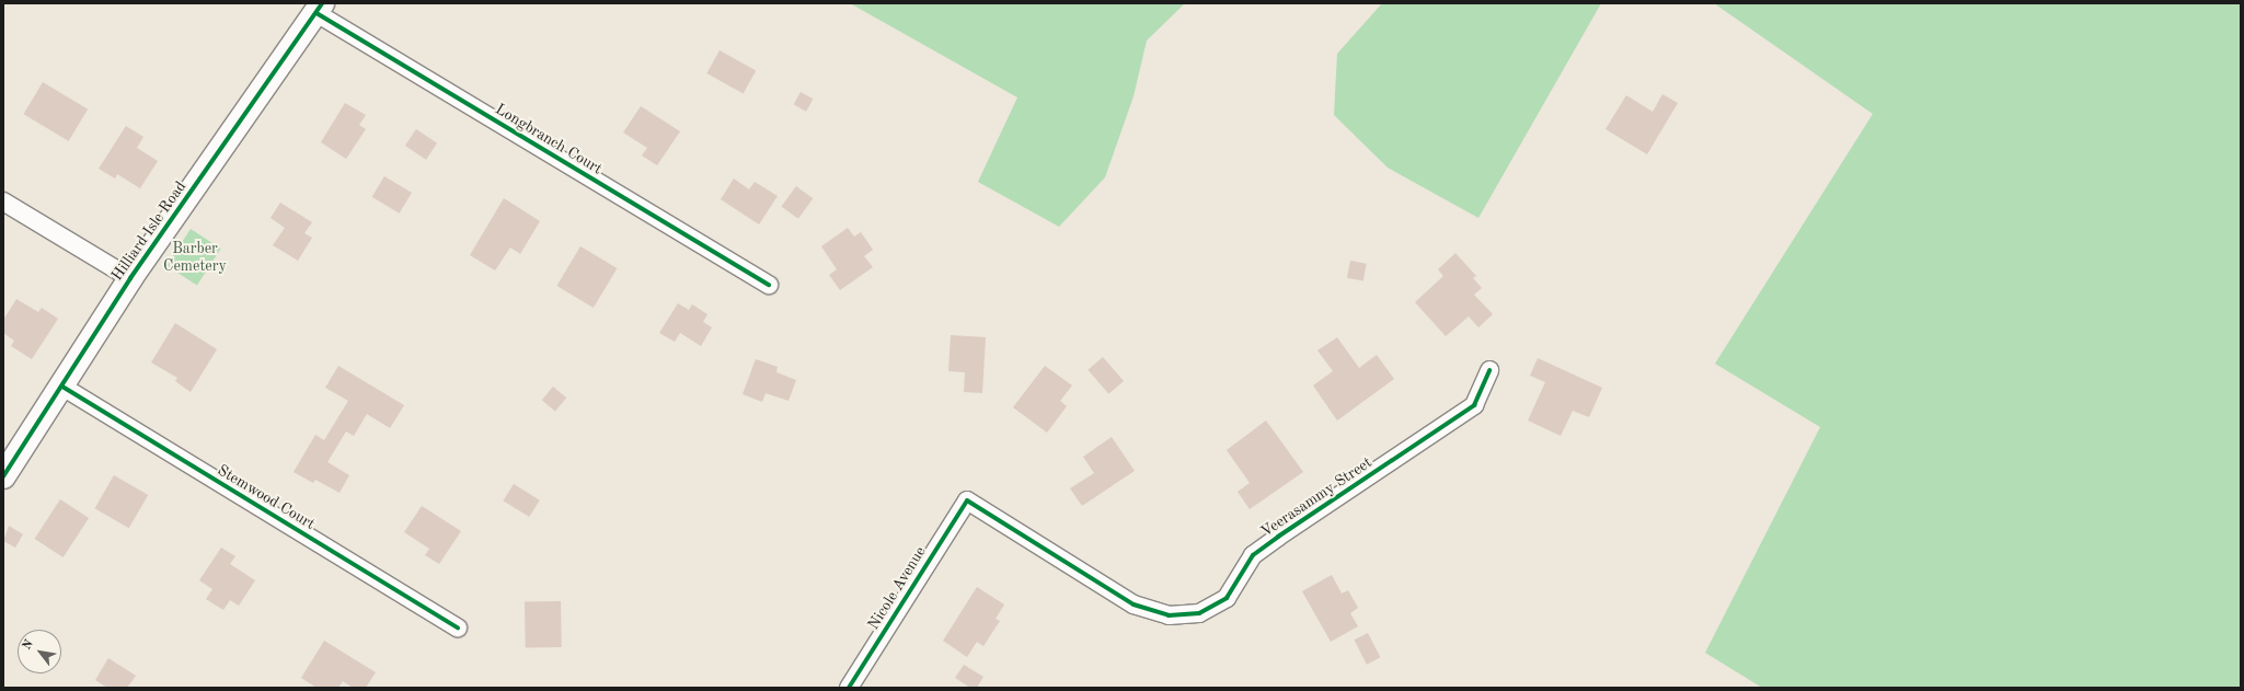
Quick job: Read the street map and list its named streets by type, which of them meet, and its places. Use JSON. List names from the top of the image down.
{
  "streets": {
    "street": [
      "Longbranch Court",
      "Hilliard Isle Road",
      "Stemwood Court",
      "Veerasammy Street",
      "Nicole Avenue"
    ]
  },
  "crossings": [
    ["Longbranch Court", "Hilliard Isle Road"],
    ["Hilliard Isle Road", "Stemwood Court"],
    ["Veerasammy Street", "Nicole Avenue"]
  ],
  "parks": ["Barber Cemetery"],
  "north": "top left"
}
